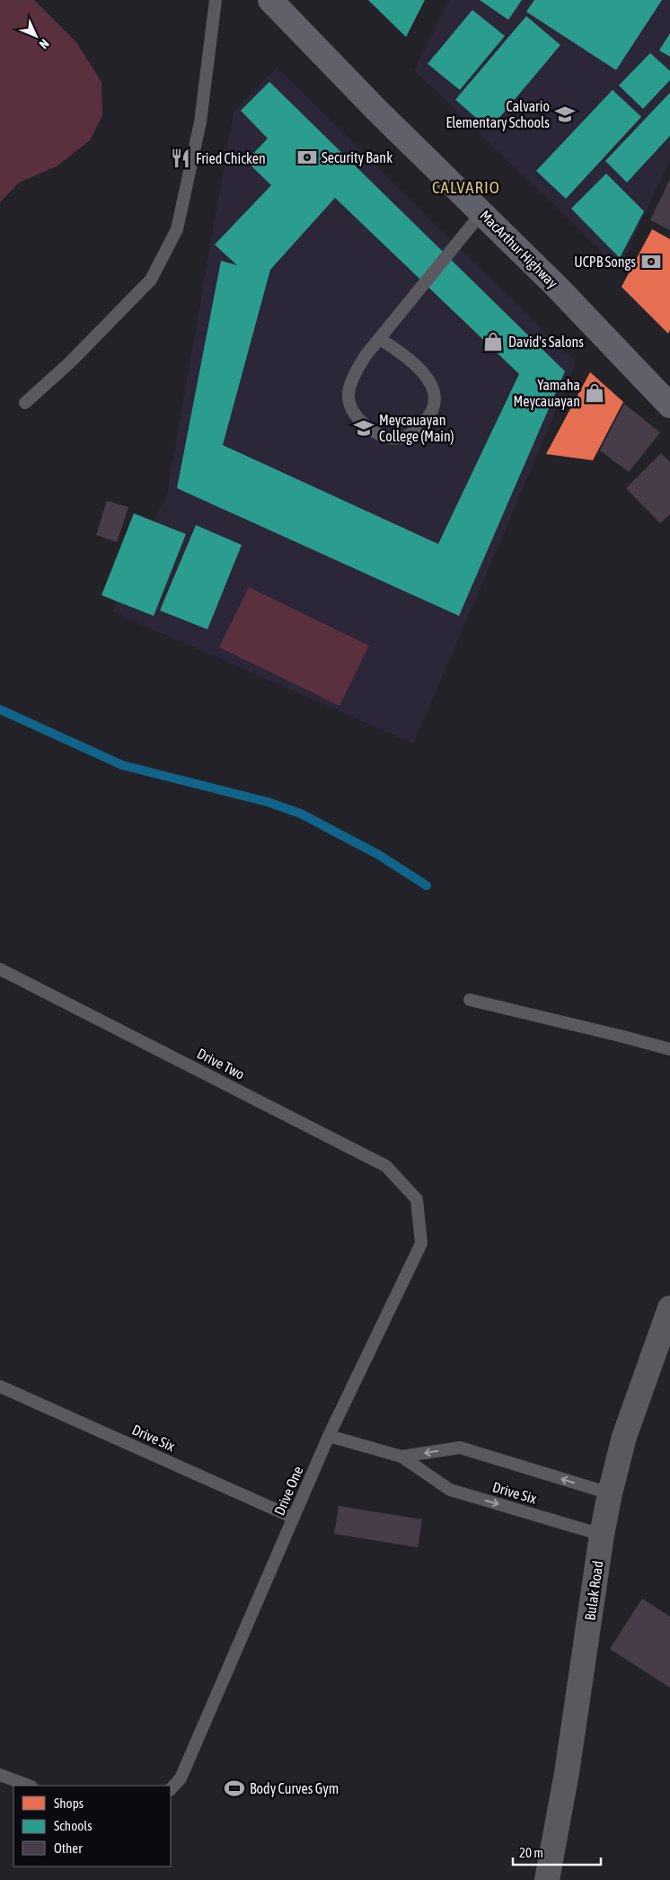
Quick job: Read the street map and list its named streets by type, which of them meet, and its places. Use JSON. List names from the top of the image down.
{
  "streets": {
    "highway": ["MacArthur Highway"],
    "street": ["Bulak Road"],
    "lane": ["Drive Two", "Drive Six", "Drive One"]
  },
  "crossings": [
    ["Drive Two", "Drive One"],
    ["Drive Six", "Drive One"],
    ["Drive Six", "Bulak Road"]
  ],
  "districts": ["CALVARIO"],
  "places": {
    "school or university": ["Calvario Elementary Schools", "Meycauayan College (Main)"],
    "bank": ["Security Bank", "UCPB Songs"],
    "restaurant": ["Fried Chicken"],
    "shop": ["David's Salons", "Yamaha Meycauayan"],
    "sports": ["Body Curves Gym"]
  },
  "legend": ["Shops", "Schools", "Other"],
  "scale_bar": "20 m",
  "north": "bottom right"
}
